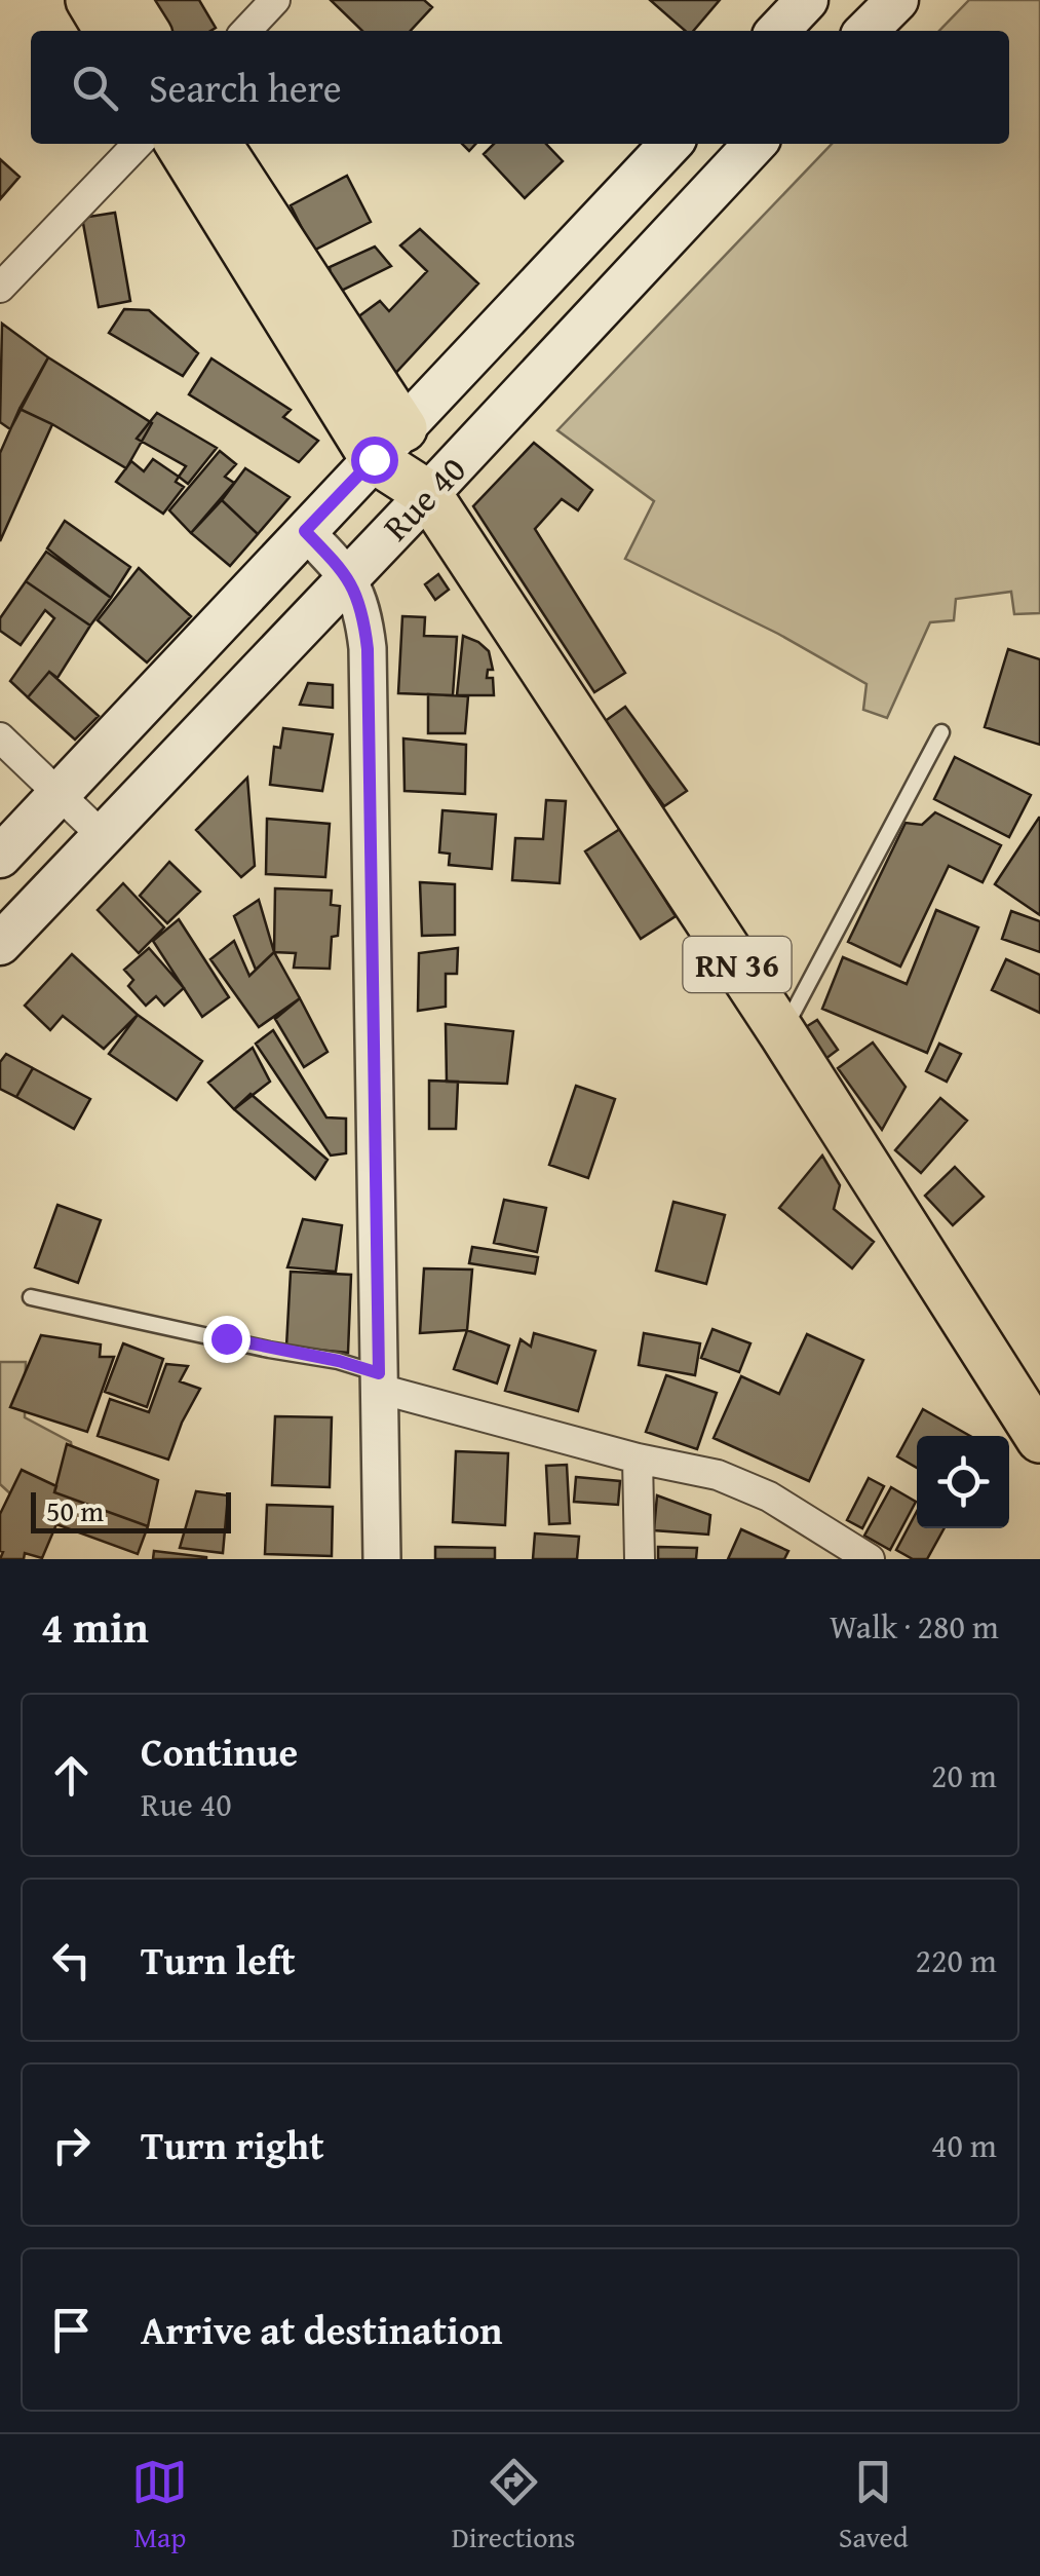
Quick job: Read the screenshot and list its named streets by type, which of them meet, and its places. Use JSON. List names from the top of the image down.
{
  "streets": {
    "main road": ["Rue 40", "RN 36"]
  },
  "crossings": [
    ["Rue 40", "RN 36"]
  ],
  "scale_bar": "50 m",
  "page": {
    "search": "Search here",
    "scale": "50 m",
    "heading": ["4 min", "Walk · 280 m"],
    "list": [
      ["Continue", "Rue 40", "20 m"],
      ["Turn left", "220 m"],
      ["Turn right", "40 m"],
      "Arrive at destination"
    ],
    "nav": ["Map", "Directions", "Saved"]
  }
}
